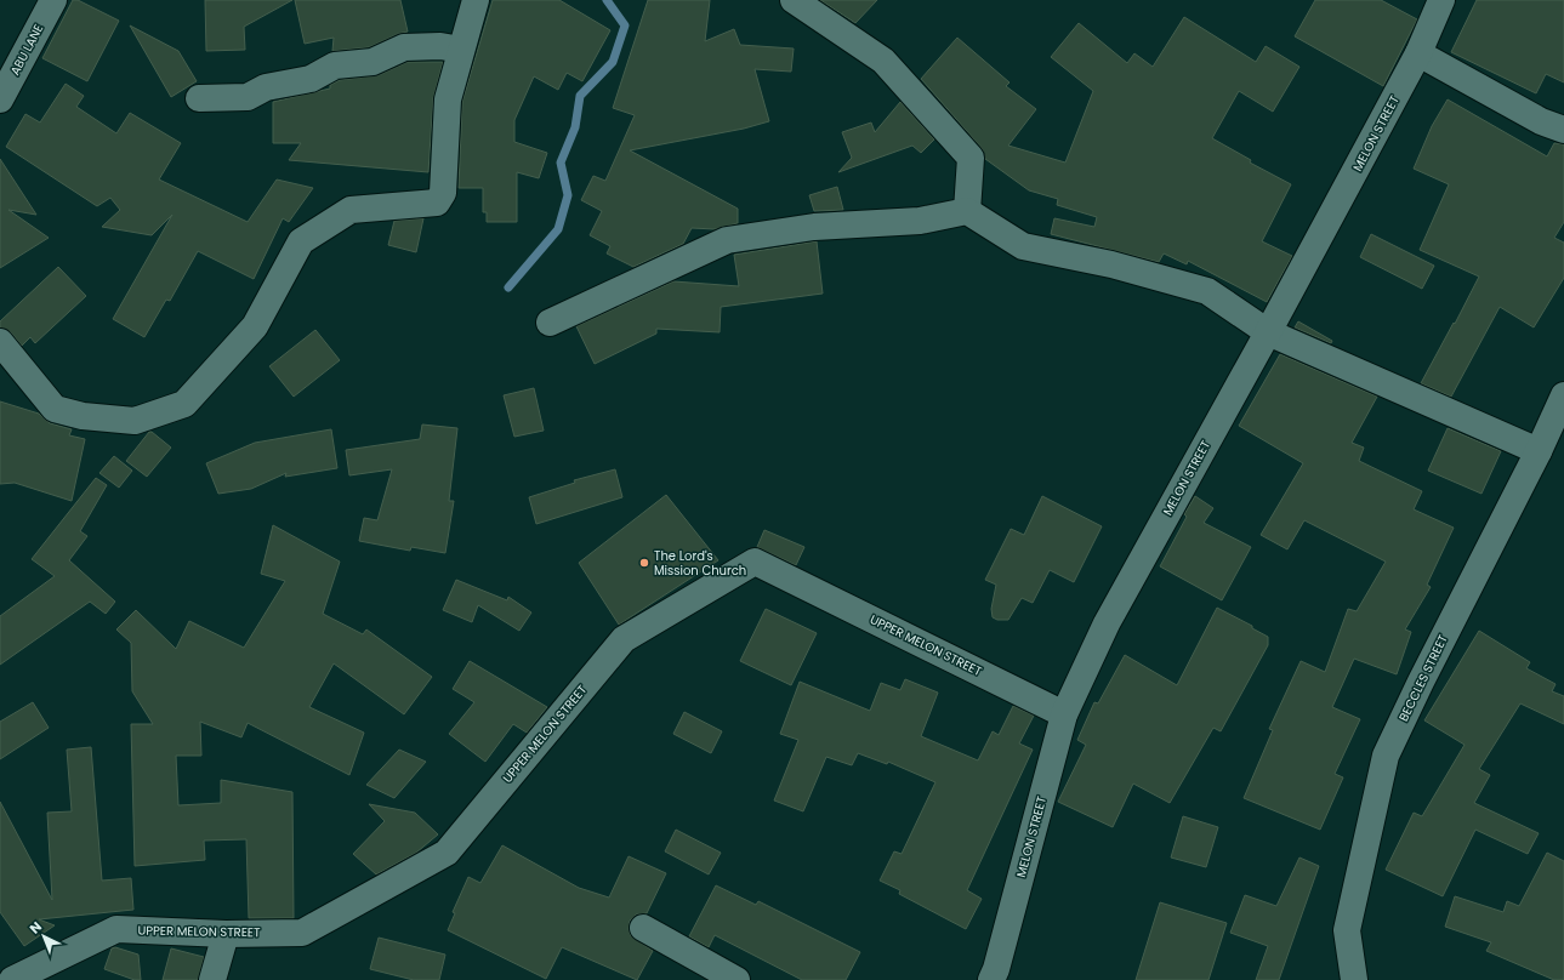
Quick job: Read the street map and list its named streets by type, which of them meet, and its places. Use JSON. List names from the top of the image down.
{
  "streets": {
    "street": [
      "ABU LANE",
      "MELON STREET",
      "UPPER MELON STREET",
      "BECCLES STREET"
    ]
  },
  "crossings": [
    ["MELON STREET", "UPPER MELON STREET"]
  ],
  "places": ["The Lord's Mission Church"],
  "north": "top left"
}
